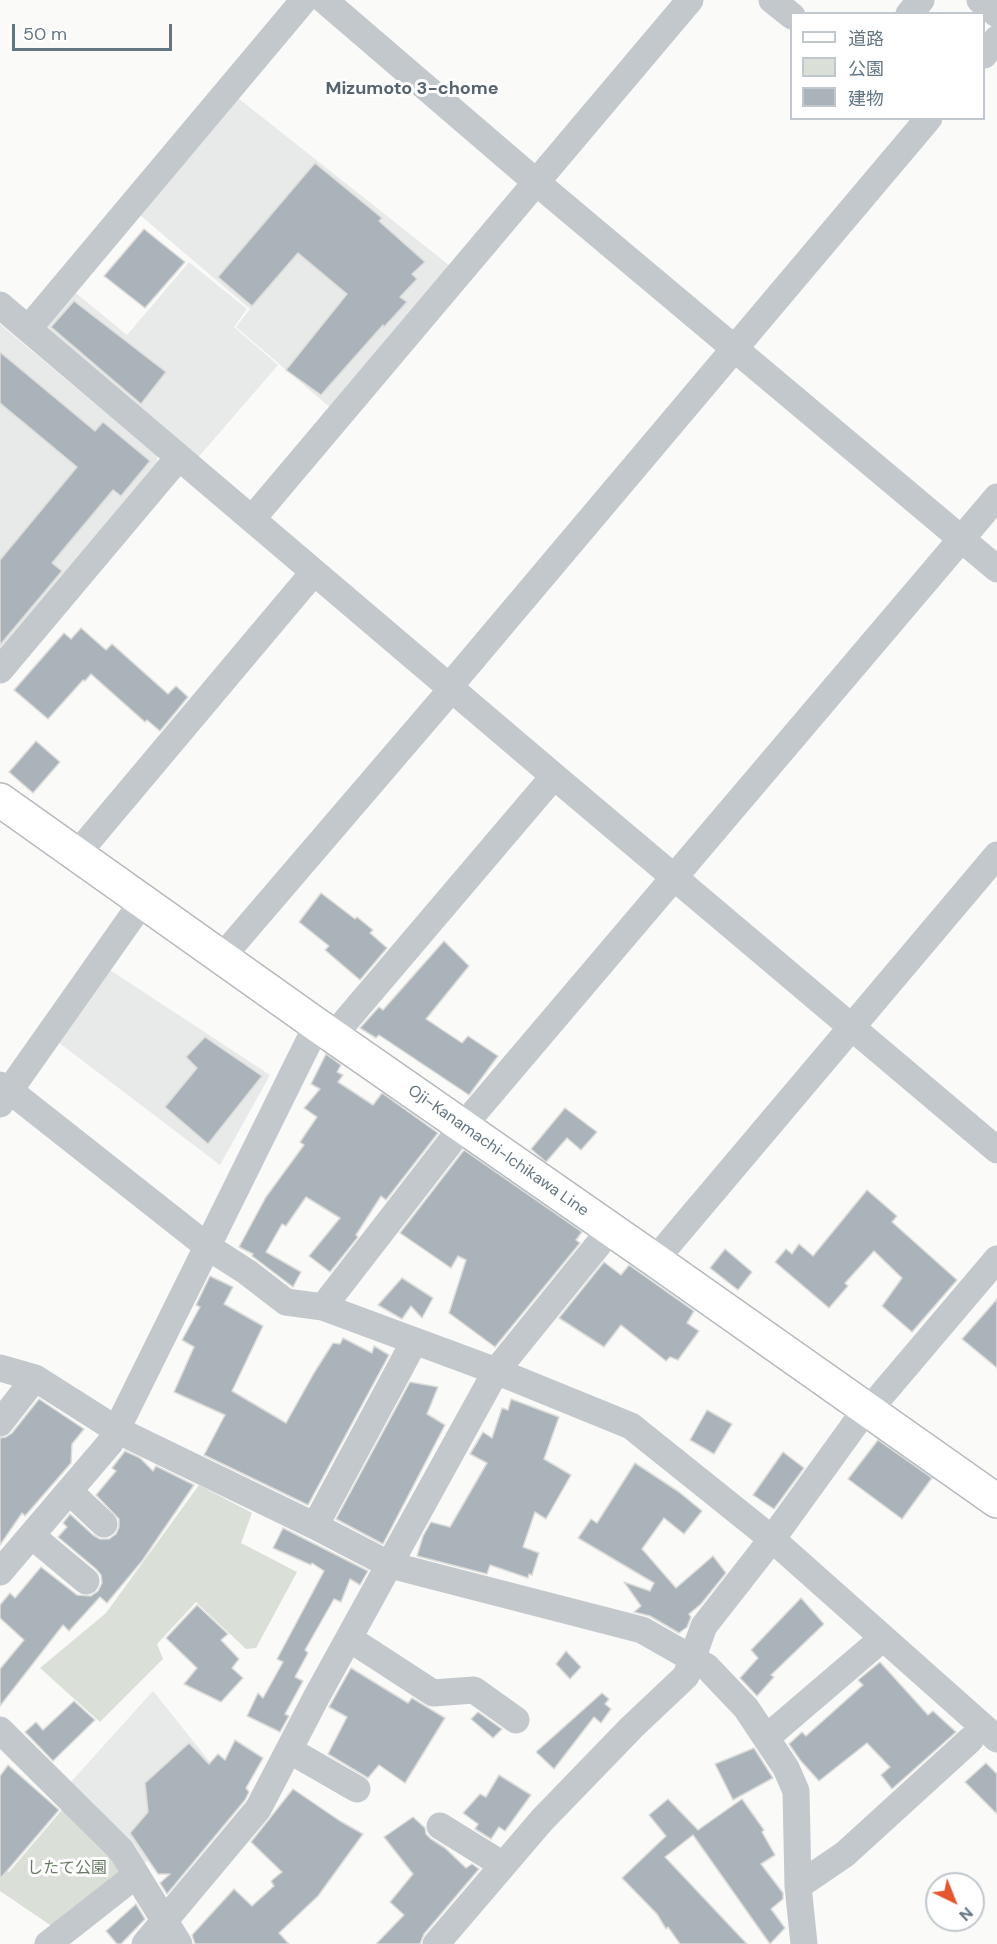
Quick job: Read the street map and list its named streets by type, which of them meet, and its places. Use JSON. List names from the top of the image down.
{
  "streets": {
    "main road": ["Oji-Kanamachi-Ichikawa Line"]
  },
  "districts": ["Mizumoto 3-chome"],
  "parks": ["したて公園"],
  "legend": ["道路", "公園", "建物"],
  "scale_bar": "50 m",
  "north": "bottom right"
}
